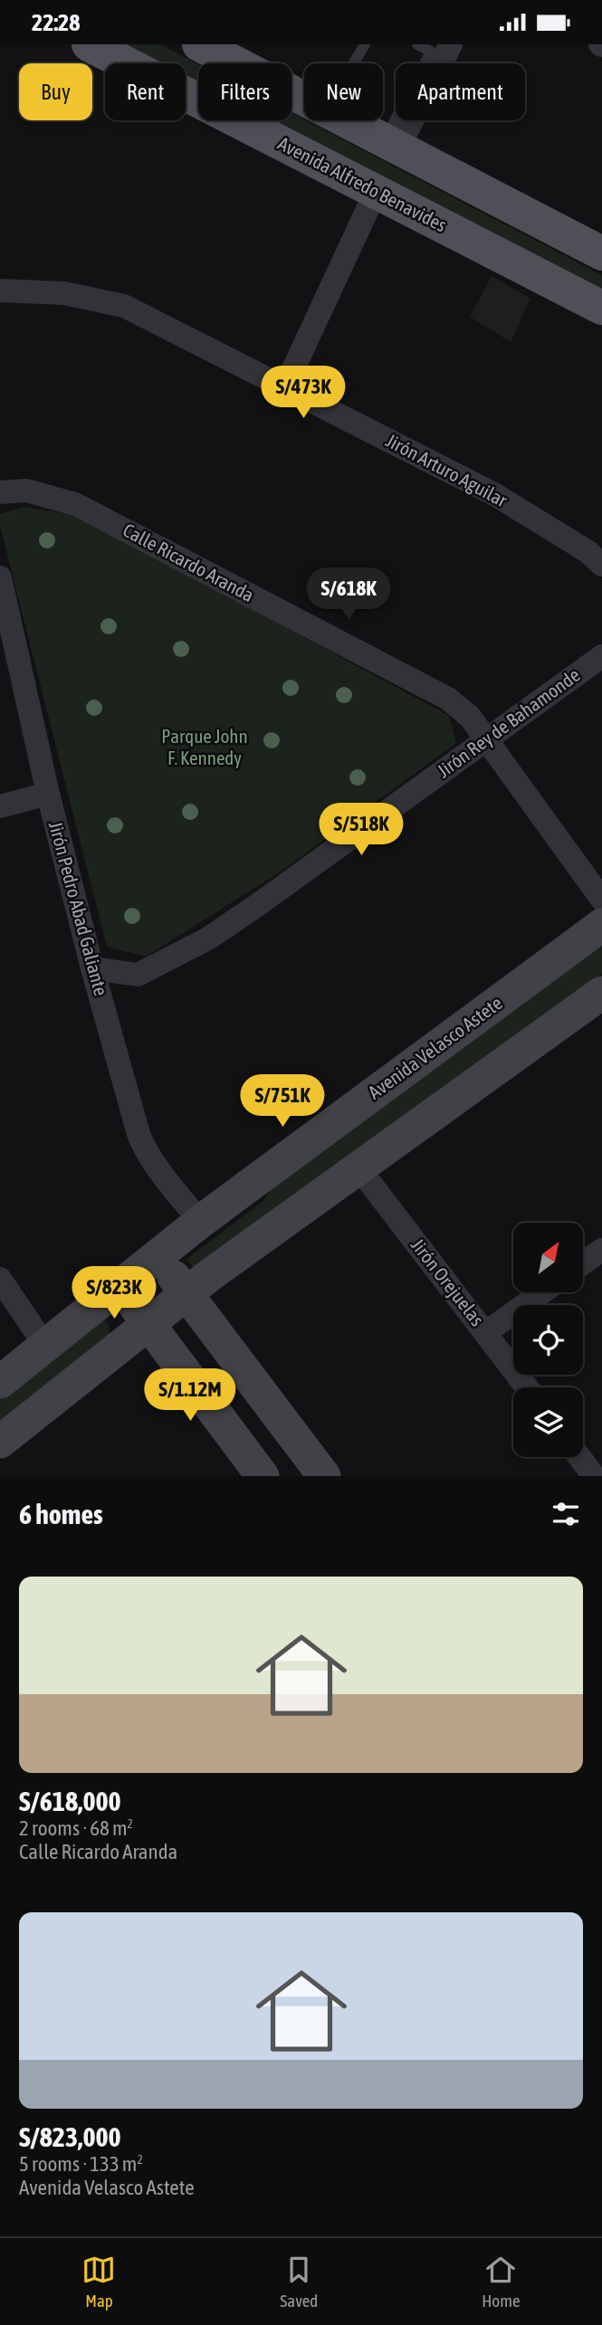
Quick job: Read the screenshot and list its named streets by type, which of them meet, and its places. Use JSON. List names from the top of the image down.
{
  "streets": {
    "main road": ["Avenida Alfredo Benavides", "Avenida Velasco Astete"],
    "street": [
      "Jirón Arturo Aguilar",
      "Calle Ricardo Aranda",
      "Jirón Rey de Bahamonde",
      "Jirón Pedro Abad Galiante",
      "Jirón Orejuelas"
    ]
  },
  "crossings": [
    ["Calle Ricardo Aranda", "Jirón Rey de Bahamonde"],
    ["Jirón Rey de Bahamonde", "Jirón Pedro Abad Galiante"],
    ["Jirón Pedro Abad Galiante", "Avenida Velasco Astete"]
  ],
  "parks": ["Parque John F. Kennedy"],
  "north": "top right",
  "page": {
    "status": "22:28",
    "chip": [
      "Buy",
      "Rent",
      "Filters",
      "New",
      "Apartment"
    ],
    "price": [
      "S/473K",
      "S/618K",
      "S/518K",
      "S/751K",
      "S/823K",
      "S/1.12M"
    ],
    "heading": "6 homes",
    "list": [
      {
        "name": "S/618,000",
        "note": "2 rooms · 68 m² · Calle Ricardo Aranda"
      },
      {
        "name": "S/823,000",
        "note": "5 rooms · 133 m² · Avenida Velasco Astete"
      }
    ],
    "tabs": ["Map", "Saved", "Home"]
  }
}
